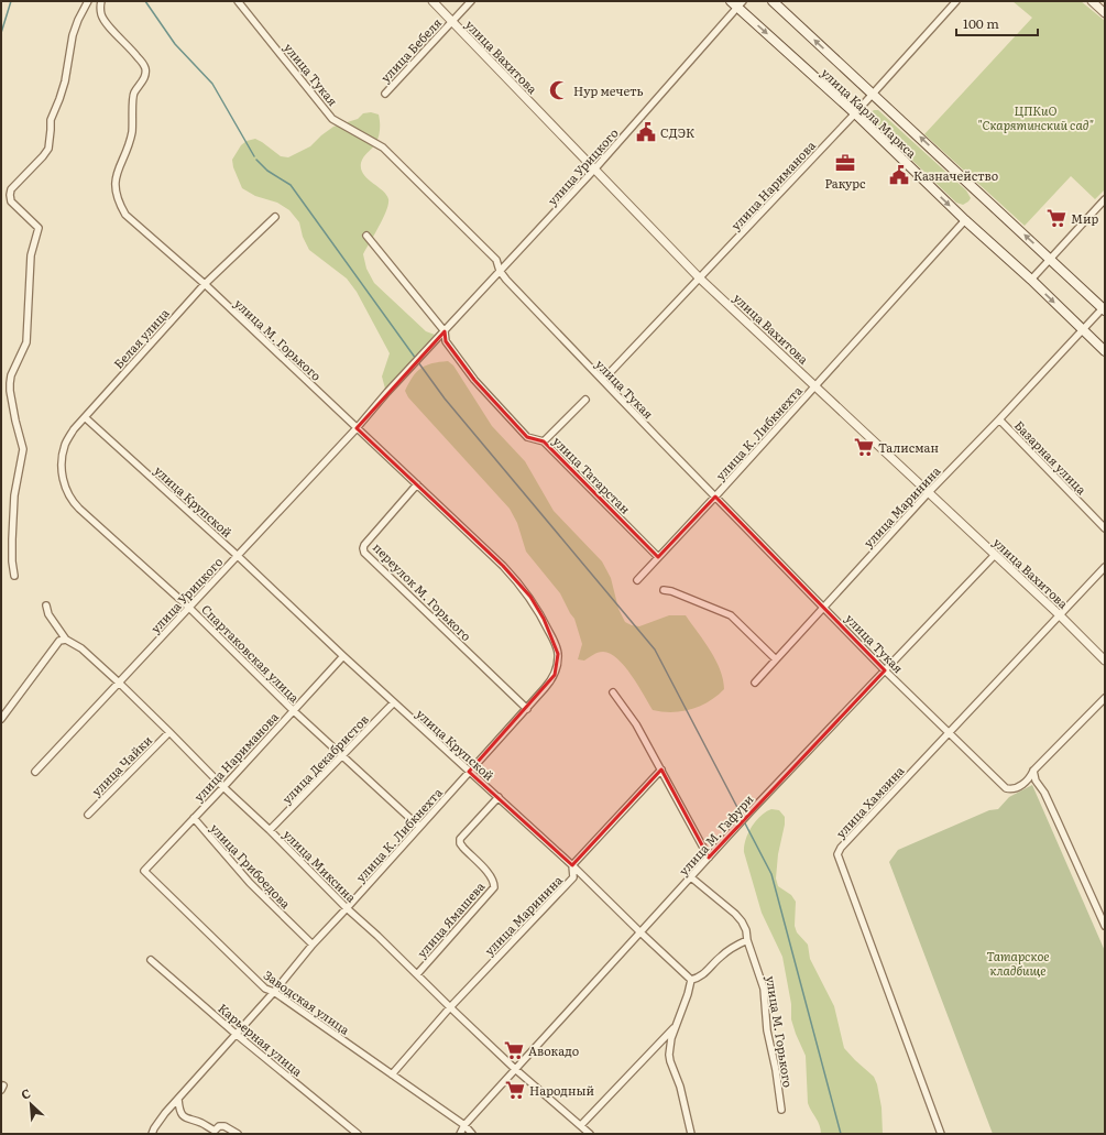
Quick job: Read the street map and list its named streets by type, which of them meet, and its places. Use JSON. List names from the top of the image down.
{
  "streets": {
    "main road": ["улица Карла Маркса"],
    "street": [
      "улица Бебеля",
      "улица Вахитова",
      "улица Тукая",
      "улица Урицкого",
      "улица Нариманова",
      "Белая улица",
      "улица М. Горького",
      "улица К. Либкнехта",
      "Базарная улица",
      "улица Татарстан",
      "улица Крупской",
      "улица Маринина",
      "переулок М. Горького",
      "Спартаковская улица",
      "улица Декабристов",
      "улица Чайки",
      "улица Хамзина",
      "улица М. Гафури",
      "улица Грибоедова",
      "улица Миксина",
      "улица Ямашева",
      "Заводская улица",
      "Карьерная улица"
    ]
  },
  "crossings": [
    ["улица Бебеля", "улица Вахитова"],
    ["улица Вахитова", "улица Урицкого"],
    ["улица Вахитова", "улица Нариманова"],
    ["улица Вахитова", "улица К. Либкнехта"],
    ["улица Вахитова", "улица Маринина"],
    ["улица Вахитова", "улица Хамзина"],
    ["улица Вахитова", "улица М. Гафури"],
    ["улица Тукая", "улица Урицкого"],
    ["улица Тукая", "улица Нариманова"],
    ["улица Тукая", "улица К. Либкнехта"],
    ["улица Тукая", "улица Маринина"],
    ["улица Тукая", "улица Хамзина"],
    ["улица Тукая", "улица М. Гафури"],
    ["улица Карла Маркса", "улица Урицкого"],
    ["улица Карла Маркса", "улица Нариманова"],
    ["улица Карла Маркса", "улица К. Либкнехта"],
    ["улица Карла Маркса", "улица Маринина"],
    ["улица Урицкого", "улица М. Горького"],
    ["улица Урицкого", "улица Татарстан"],
    ["улица Урицкого", "улица Крупской"],
    ["улица Урицкого", "Спартаковская улица"],
    ["улица Урицкого", "улица Миксина"],
    ["улица Нариманова", "улица Крупской"],
    ["улица Нариманова", "Спартаковская улица"],
    ["улица Нариманова", "улица Грибоедова"],
    ["улица Нариманова", "улица Миксина"],
    ["улица Нариманова", "Заводская улица"],
    ["Белая улица", "улица М. Горького"],
    ["Белая улица", "улица Крупской"],
    ["Белая улица", "Спартаковская улица"],
    ["улица М. Горького", "улица К. Либкнехта"],
    ["улица М. Горького", "переулок М. Горького"],
    ["улица М. Горького", "улица М. Гафури"],
    ["улица К. Либкнехта", "улица Татарстан"],
    ["улица К. Либкнехта", "улица Крупской"],
    ["улица К. Либкнехта", "переулок М. Горького"],
    ["улица К. Либкнехта", "Спартаковская улица"],
    ["улица К. Либкнехта", "улица Грибоедова"],
    ["улица К. Либкнехта", "улица Миксина"],
    ["улица К. Либкнехта", "Заводская улица"],
    ["улица К. Либкнехта", "Карьерная улица"],
    ["Базарная улица", "улица Маринина"],
    ["улица Крупской", "улица Маринина"],
    ["улица Крупской", "улица Декабристов"],
    ["улица Крупской", "улица М. Гафури"],
    ["улица Крупской", "улица Ямашева"],
    ["улица Маринина", "улица Миксина"],
    ["улица Маринина", "Заводская улица"],
    ["Спартаковская улица", "улица Декабристов"],
    ["улица Декабристов", "улица Миксина"],
    ["улица Чайки", "улица Миксина"],
    ["улица М. Гафури", "улица Миксина"],
    ["улица М. Гафури", "Заводская улица"],
    ["улица Миксина", "улица Ямашева"]
  ],
  "parks": ["ЦПКиО \"Скарятинский сад\"", "Татарское кладбище"],
  "places": {
    "mosque": ["Нур мечеть"],
    "public building": ["СДЭК", "Казначейство"],
    "office": ["Ракурс"],
    "supermarket": [
      "Мир",
      "Талисман",
      "Авокадо",
      "Народный"
    ]
  },
  "scale_bar": "100 m",
  "north": "top left"
}
